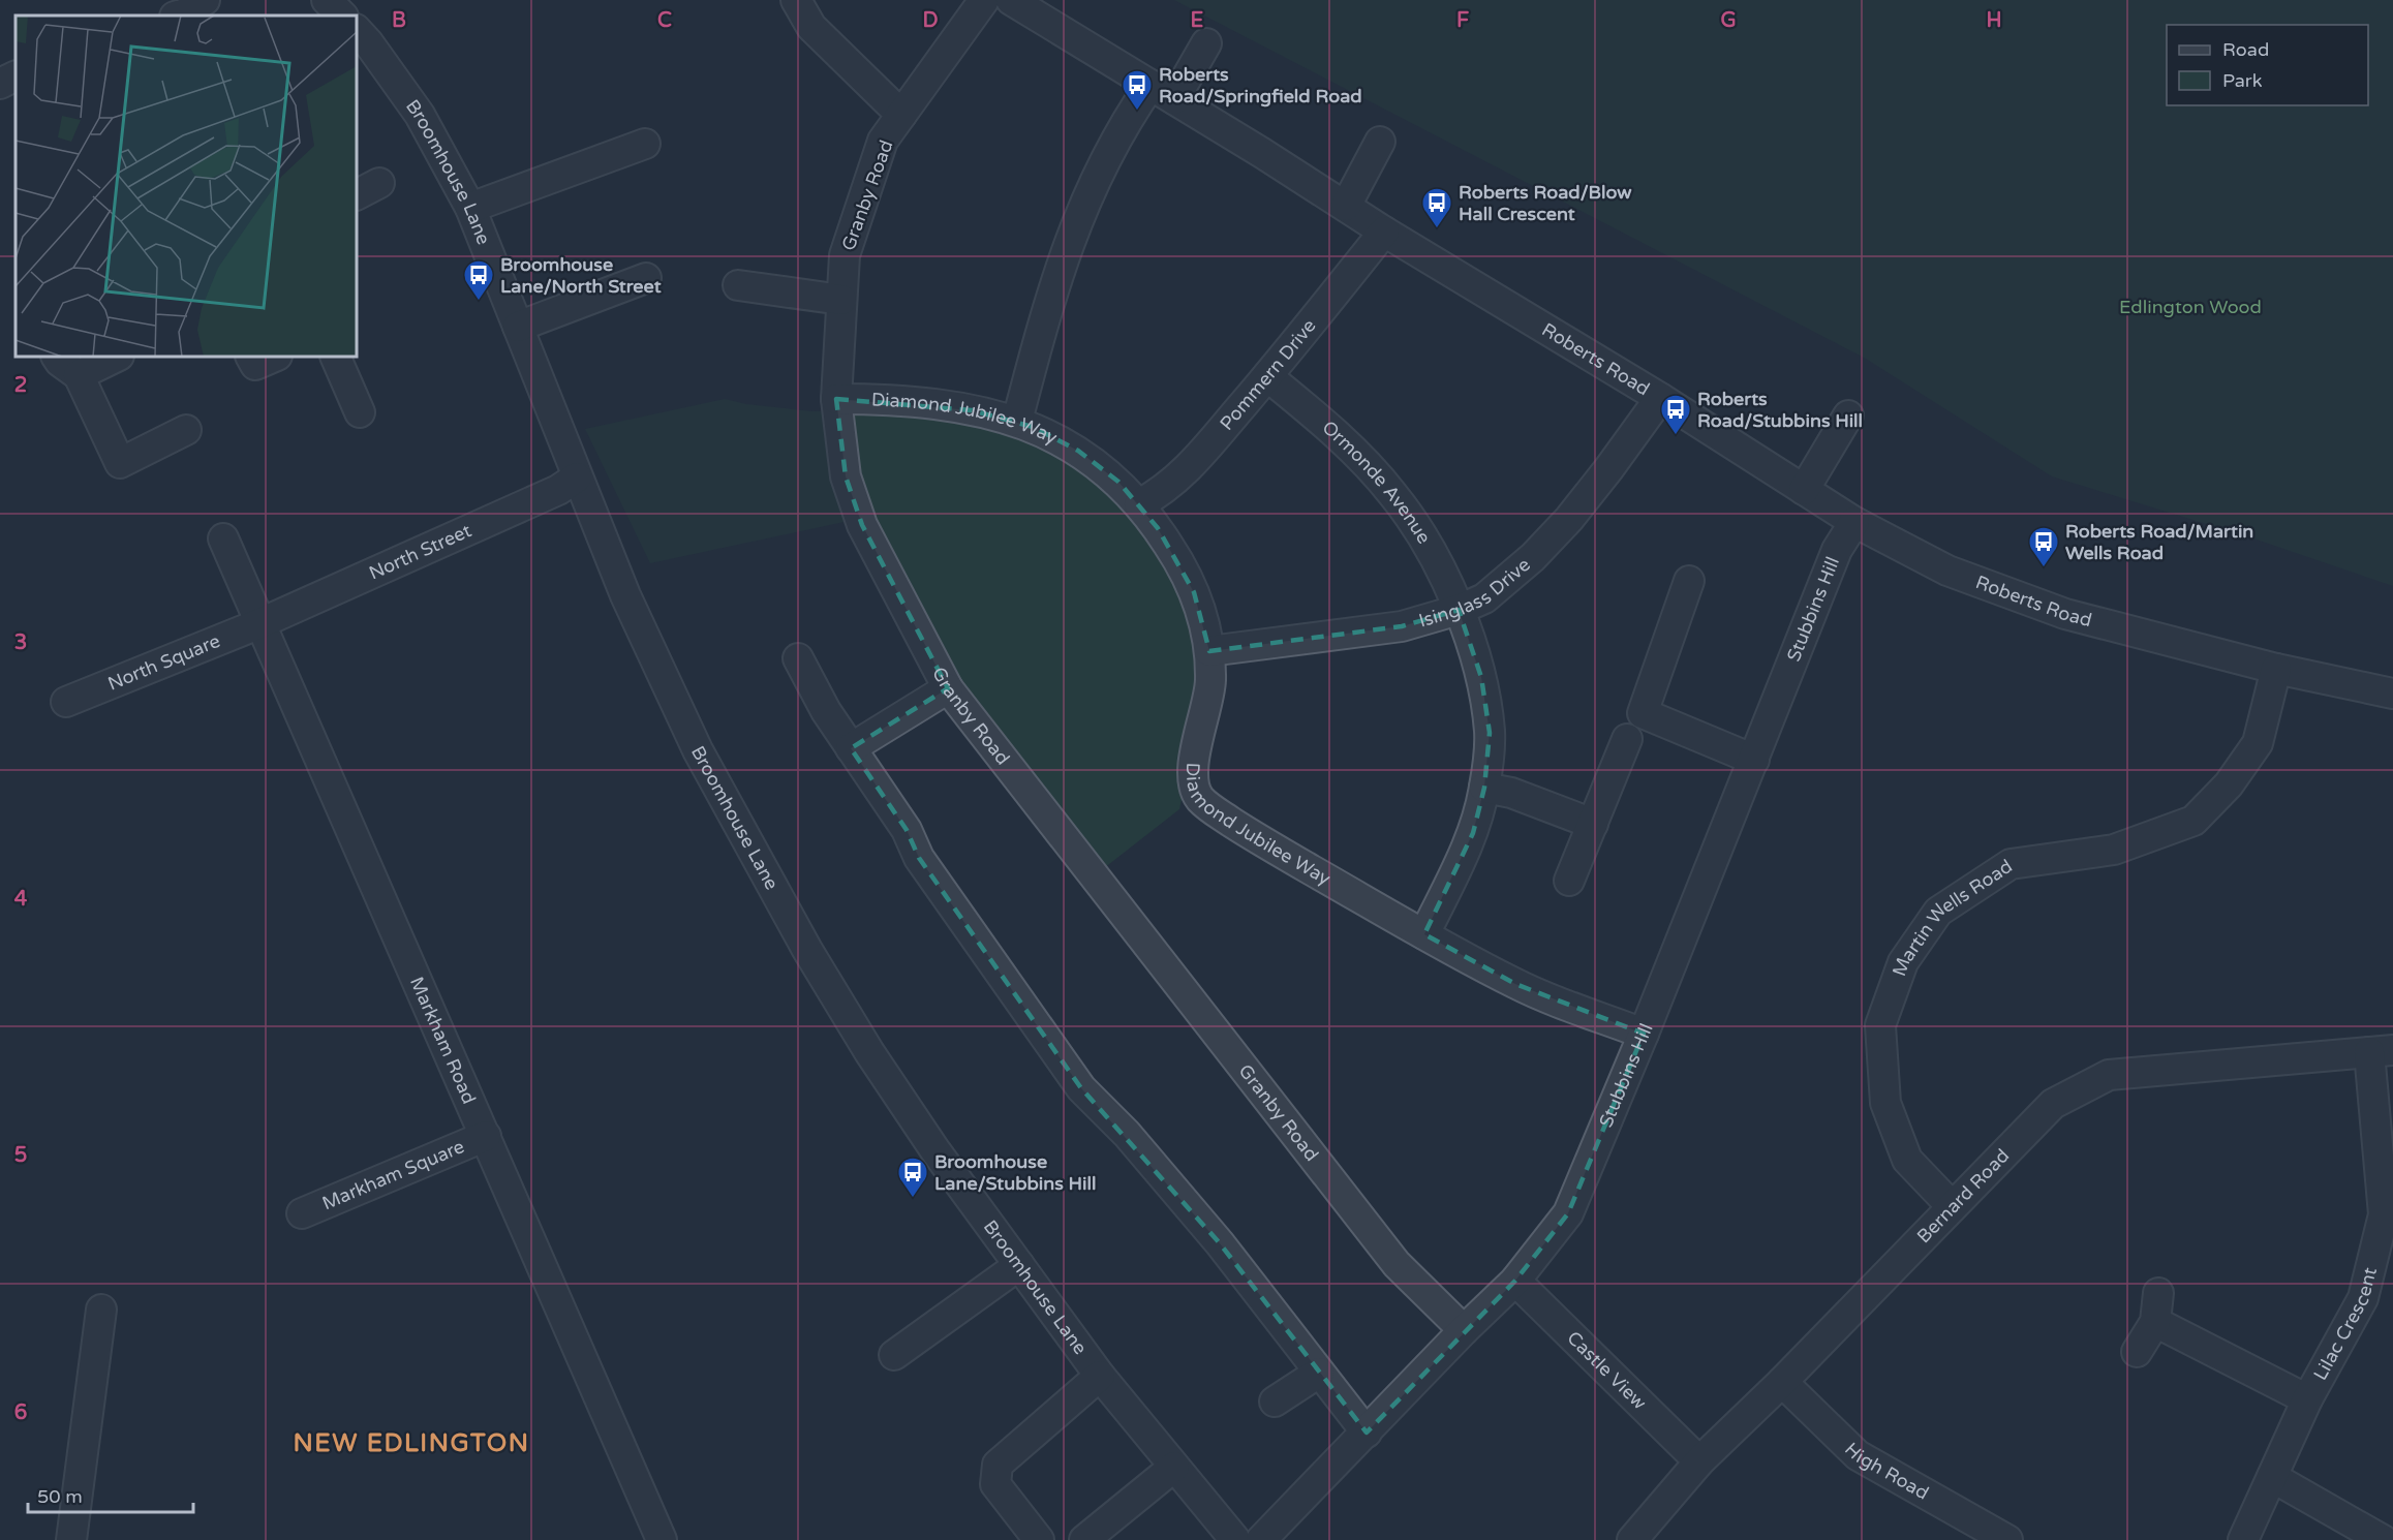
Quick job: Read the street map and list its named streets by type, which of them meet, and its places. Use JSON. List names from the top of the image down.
{
  "streets": {
    "street": [
      "Broomhouse Lane",
      "Granby Road",
      "Roberts Road",
      "Pommern Drive",
      "Diamond Jubilee Way",
      "Ormonde Avenue",
      "North Street",
      "Isinglass Drive",
      "Stubbins Hill",
      "North Square",
      "Martin Wells Road",
      "Markham Road",
      "Markham Square",
      "Bernard Road",
      "Lilac Crescent",
      "Castle View",
      "High Road"
    ]
  },
  "crossings": [
    ["Broomhouse Lane", "North Street"],
    ["Granby Road", "Diamond Jubilee Way"],
    ["Granby Road", "Stubbins Hill"],
    ["Roberts Road", "Pommern Drive"],
    ["Roberts Road", "Isinglass Drive"],
    ["Roberts Road", "Stubbins Hill"],
    ["Roberts Road", "Martin Wells Road"],
    ["Pommern Drive", "Diamond Jubilee Way"],
    ["Pommern Drive", "Ormonde Avenue"],
    ["Diamond Jubilee Way", "Ormonde Avenue"],
    ["Diamond Jubilee Way", "Isinglass Drive"],
    ["Diamond Jubilee Way", "Stubbins Hill"],
    ["Ormonde Avenue", "Isinglass Drive"],
    ["North Street", "North Square"],
    ["North Street", "Markham Road"],
    ["Stubbins Hill", "Castle View"],
    ["North Square", "Markham Road"],
    ["Martin Wells Road", "Bernard Road"],
    ["Markham Road", "Markham Square"],
    ["Bernard Road", "Lilac Crescent"],
    ["Bernard Road", "Castle View"],
    ["Bernard Road", "High Road"]
  ],
  "districts": ["NEW EDLINGTON"],
  "parks": ["Edlington Wood"],
  "places": {
    "bus stop": [
      "Roberts Road/Springfield Road",
      "Roberts Road/Blow Hall Crescent",
      "Broomhouse Lane/North Street",
      "Roberts Road/Stubbins Hill",
      "Roberts Road/Martin Wells Road",
      "Broomhouse Lane/Stubbins Hill"
    ]
  },
  "legend": ["Road", "Park"],
  "scale_bar": "50 m",
  "grid": {
    "columns": [
      "B",
      "C",
      "D",
      "E",
      "F",
      "G",
      "H"
    ],
    "rows": [
      "2",
      "3",
      "4",
      "5",
      "6"
    ]
  }
}
